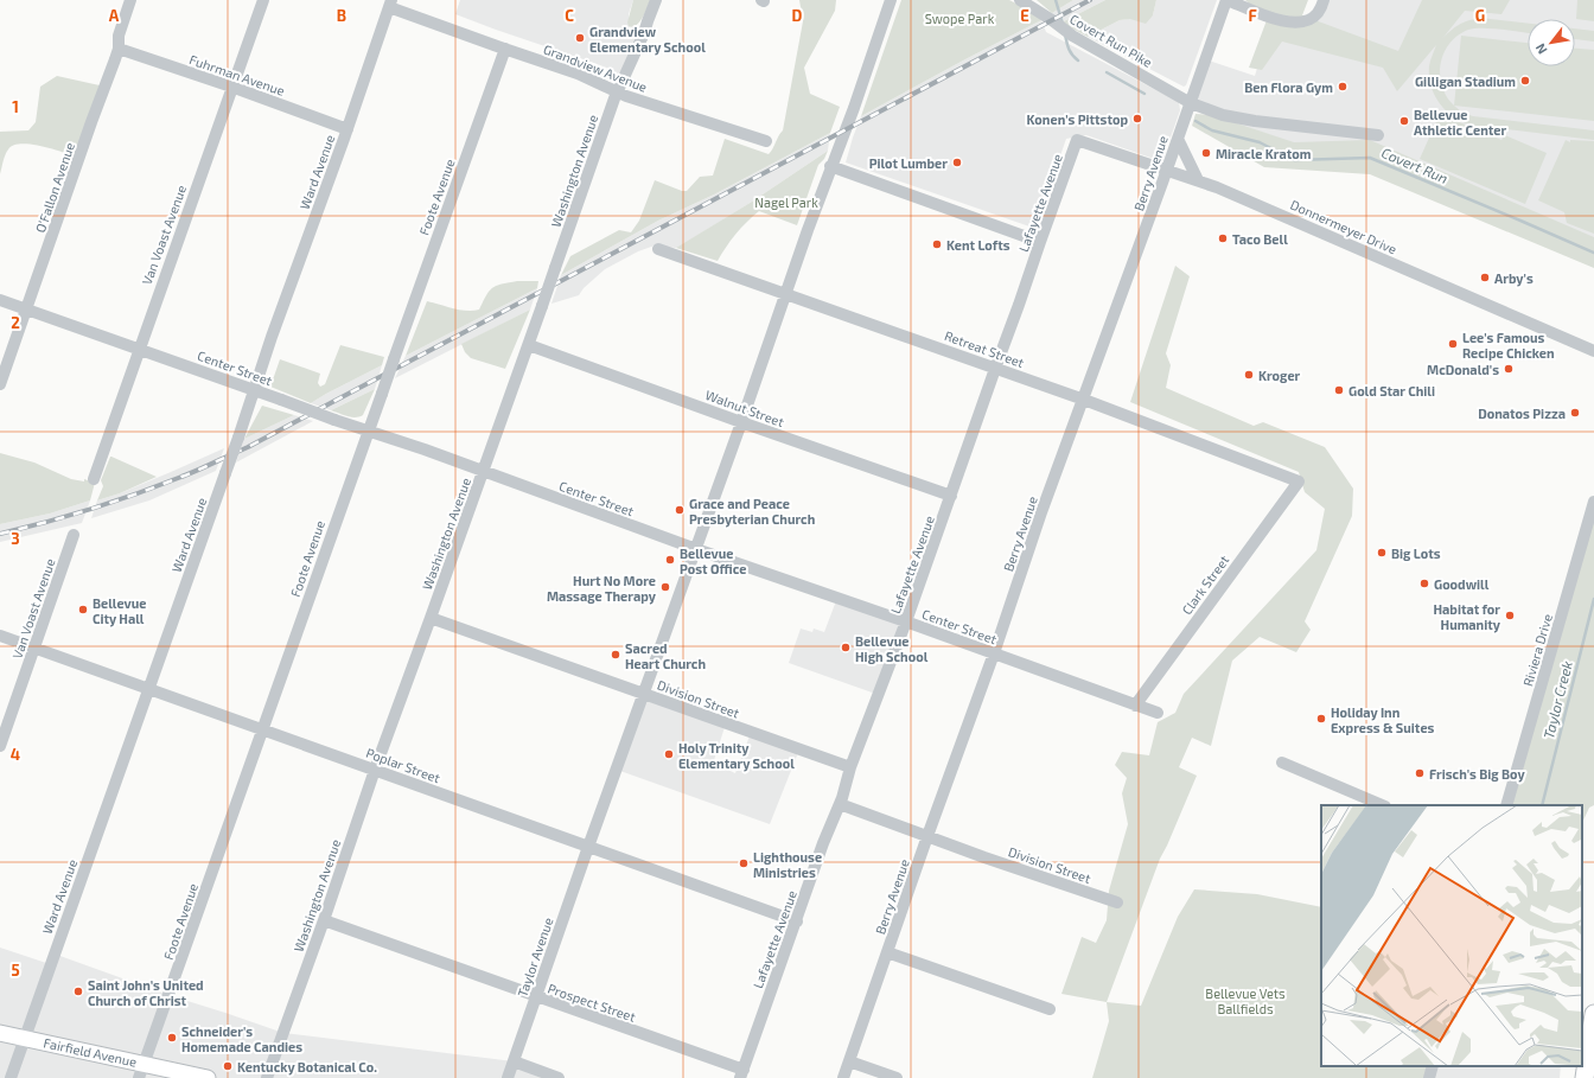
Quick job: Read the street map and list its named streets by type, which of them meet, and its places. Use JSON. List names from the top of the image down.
{
  "streets": {
    "main road": ["Fairfield Avenue"],
    "street": [
      "Covert Run Pike",
      "Grandview Avenue",
      "Fuhrman Avenue",
      "Washington Avenue",
      "Ward Avenue",
      "Berry Avenue",
      "O’Fallon Avenue",
      "Foote Avenue",
      "Lafayette Avenue",
      "Donnermeyer Drive",
      "Van Voast Avenue",
      "Retreat Street",
      "Center Street",
      "Walnut Street",
      "Clark Street",
      "Riviera Drive",
      "Division Street",
      "Poplar Street",
      "Taylor Avenue",
      "Prospect Street"
    ]
  },
  "crossings": [
    ["Covert Run Pike", "Berry Avenue"],
    ["Grandview Avenue", "Washington Avenue"],
    ["Grandview Avenue", "Ward Avenue"],
    ["Grandview Avenue", "Foote Avenue"],
    ["Fuhrman Avenue", "Ward Avenue"],
    ["Fuhrman Avenue", "O’Fallon Avenue"],
    ["Fuhrman Avenue", "Van Voast Avenue"],
    ["Washington Avenue", "Center Street"],
    ["Washington Avenue", "Walnut Street"],
    ["Washington Avenue", "Division Street"],
    ["Washington Avenue", "Poplar Street"],
    ["Washington Avenue", "Prospect Street"],
    ["Ward Avenue", "Center Street"],
    ["Ward Avenue", "Poplar Street"],
    ["Ward Avenue", "Fairfield Avenue"],
    ["Berry Avenue", "Donnermeyer Drive"],
    ["Berry Avenue", "Retreat Street"],
    ["Berry Avenue", "Center Street"],
    ["Berry Avenue", "Division Street"],
    ["O’Fallon Avenue", "Center Street"],
    ["Foote Avenue", "Center Street"],
    ["Foote Avenue", "Poplar Street"],
    ["Foote Avenue", "Fairfield Avenue"],
    ["Lafayette Avenue", "Donnermeyer Drive"],
    ["Lafayette Avenue", "Retreat Street"],
    ["Lafayette Avenue", "Center Street"],
    ["Lafayette Avenue", "Walnut Street"],
    ["Lafayette Avenue", "Division Street"],
    ["Lafayette Avenue", "Poplar Street"],
    ["Lafayette Avenue", "Prospect Street"],
    ["Van Voast Avenue", "Center Street"],
    ["Van Voast Avenue", "Poplar Street"],
    ["Retreat Street", "Clark Street"],
    ["Retreat Street", "Taylor Avenue"],
    ["Center Street", "Clark Street"],
    ["Center Street", "Taylor Avenue"],
    ["Walnut Street", "Taylor Avenue"],
    ["Division Street", "Taylor Avenue"],
    ["Poplar Street", "Taylor Avenue"],
    ["Taylor Avenue", "Prospect Street"]
  ],
  "water": ["Covert Run", "Taylor Creek"],
  "parks": ["Swope Park", "Nagel Park", "Bellevue Vets Ballfields"],
  "places": [
    "Grandview Elementary School",
    "Gilligan Stadium",
    "Ben Flora Gym",
    "Konen's Pittstop",
    "Bellevue Athletic Center",
    "Miracle Kratom",
    "Pilot Lumber",
    "Taco Bell",
    "Kent Lofts",
    "Arby's",
    "Lee's Famous Recipe Chicken",
    "McDonald's",
    "Kroger",
    "Gold Star Chili",
    "Donatos Pizza",
    "Grace and Peace Presbyterian Church",
    "Big Lots",
    "Bellevue Post Office",
    "Goodwill",
    "Hurt No More Massage Therapy",
    "Bellevue City Hall",
    "Habitat for Humanity",
    "Bellevue High School",
    "Sacred Heart Church",
    "Holiday Inn Express & Suites",
    "Holy Trinity Elementary School",
    "Frisch's Big Boy",
    "Lighthouse Ministries",
    "Saint John’s United Church of Christ",
    "Schneider's Homemade Candies",
    "Kentucky Botanical Co."
  ],
  "north": "bottom left",
  "grid": {
    "columns": [
      "A",
      "B",
      "C",
      "D",
      "E",
      "F",
      "G"
    ],
    "rows": [
      "1",
      "2",
      "3",
      "4",
      "5"
    ]
  }
}
